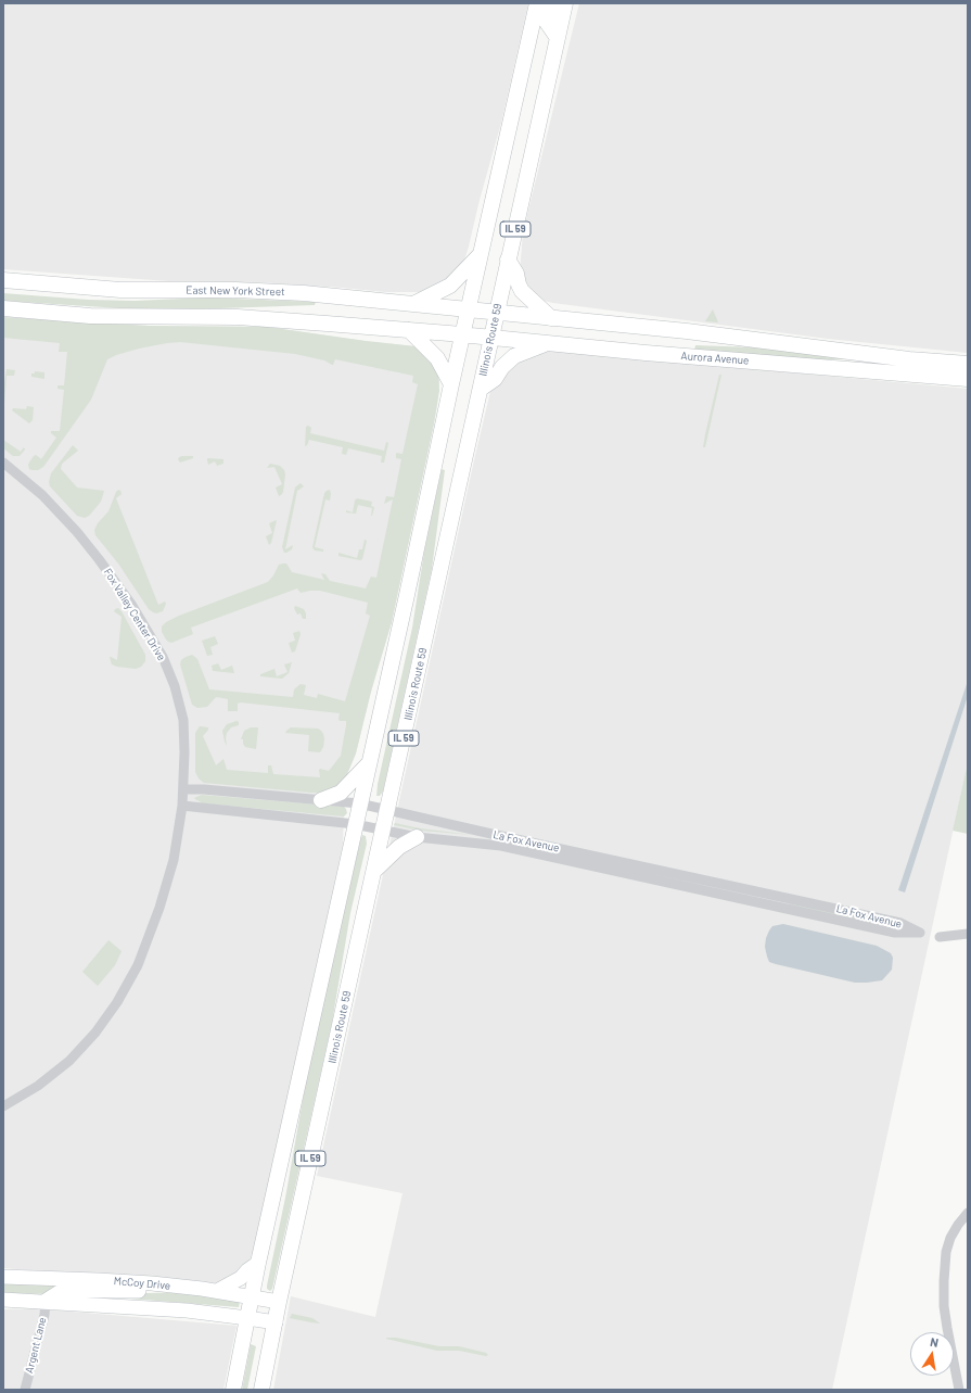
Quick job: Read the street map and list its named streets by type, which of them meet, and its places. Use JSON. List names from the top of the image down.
{
  "streets": {
    "main road": [
      "IL 59",
      "East New York Street",
      "Illinois Route 59",
      "Aurora Avenue"
    ],
    "street": [
      "Fox Valley Center Drive",
      "La Fox Avenue",
      "McCoy Drive",
      "Argent Lane"
    ]
  },
  "crossings": [
    ["IL 59", "East New York Street"],
    ["IL 59", "Aurora Avenue"],
    ["IL 59", "La Fox Avenue"],
    ["IL 59", "McCoy Drive"],
    ["East New York Street", "Aurora Avenue"],
    ["Illinois Route 59", "Aurora Avenue"],
    ["Illinois Route 59", "La Fox Avenue"],
    ["Illinois Route 59", "McCoy Drive"],
    ["Fox Valley Center Drive", "La Fox Avenue"]
  ],
  "north": "top"
}
